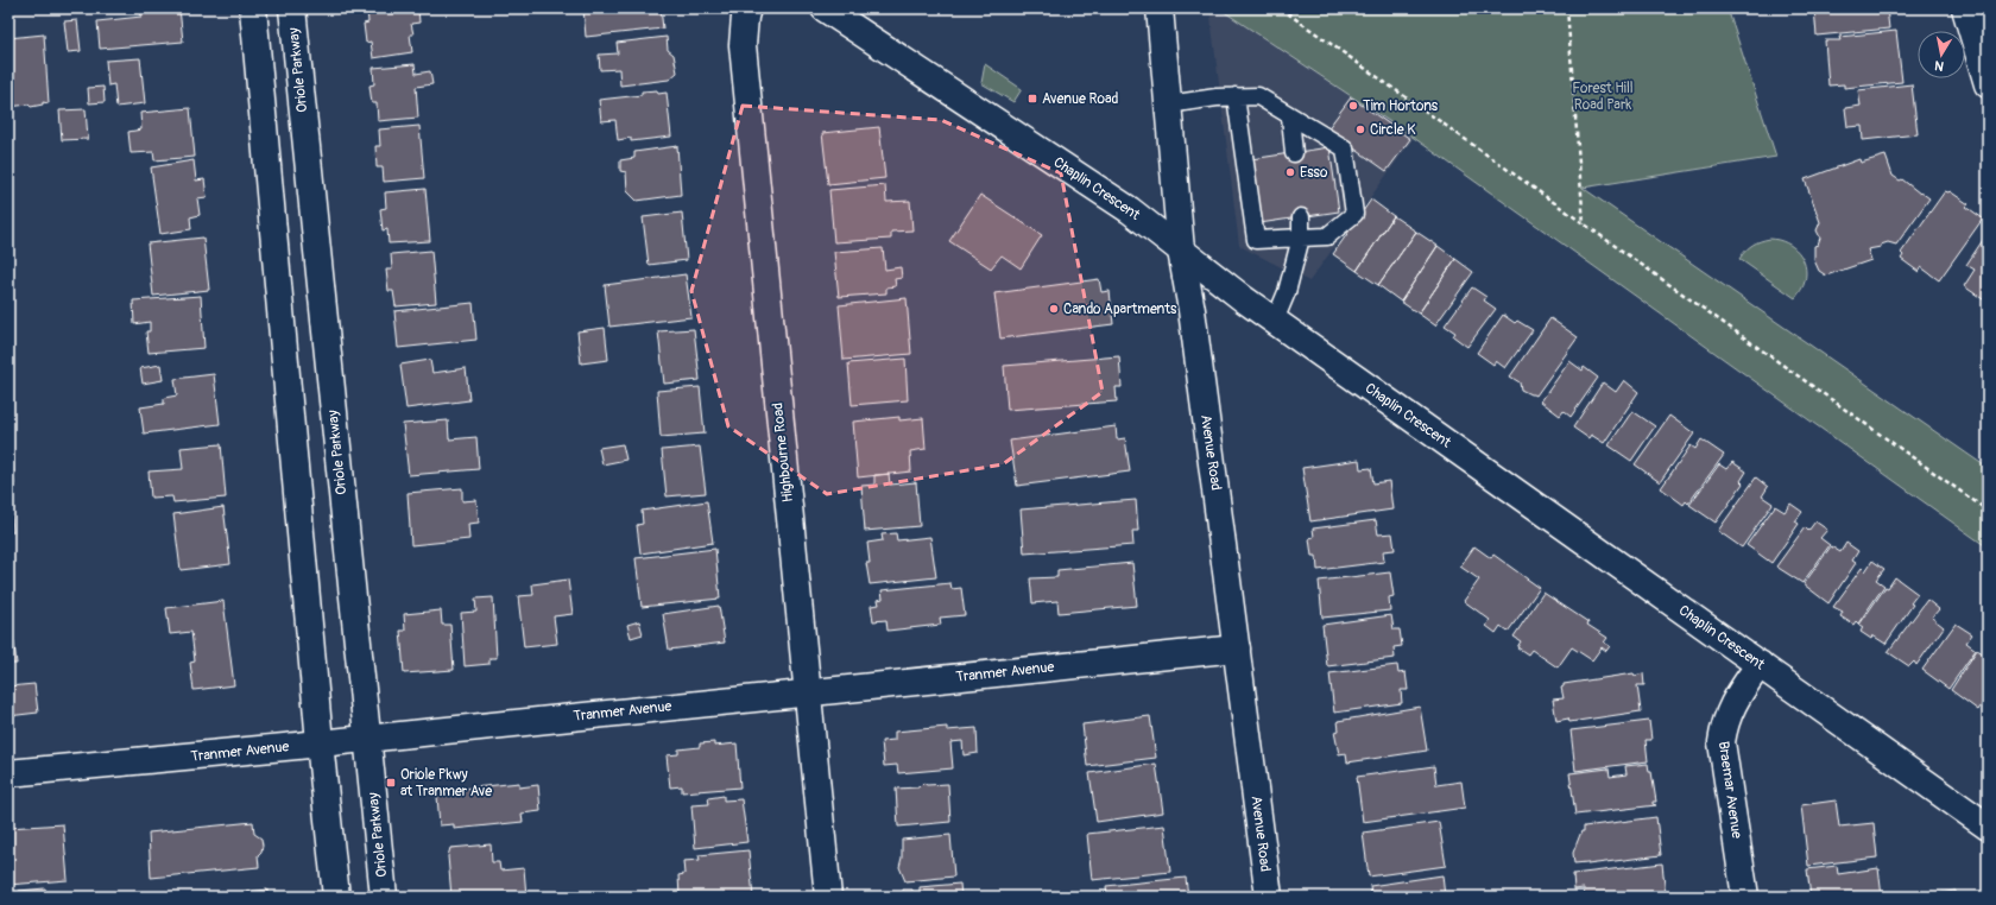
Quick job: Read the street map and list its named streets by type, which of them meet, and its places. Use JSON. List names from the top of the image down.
{
  "streets": {
    "street": [
      "Oriole Parkway",
      "Chaplin Crescent",
      "Highbourne Road",
      "Avenue Road",
      "Tranmer Avenue",
      "Braemar Avenue"
    ]
  },
  "crossings": [
    ["Oriole Parkway", "Tranmer Avenue"],
    ["Chaplin Crescent", "Avenue Road"],
    ["Chaplin Crescent", "Braemar Avenue"],
    ["Highbourne Road", "Tranmer Avenue"],
    ["Avenue Road", "Tranmer Avenue"]
  ],
  "parks": ["Forest Hill Road Park"],
  "places": {
    "transit": ["Avenue Road", "Oriole Pkwy at Tranmer Ave"],
    "other": [
      "Tim Hortons",
      "Circle K",
      "Esso",
      "Cando Apartments"
    ]
  },
  "north": "bottom"
}
